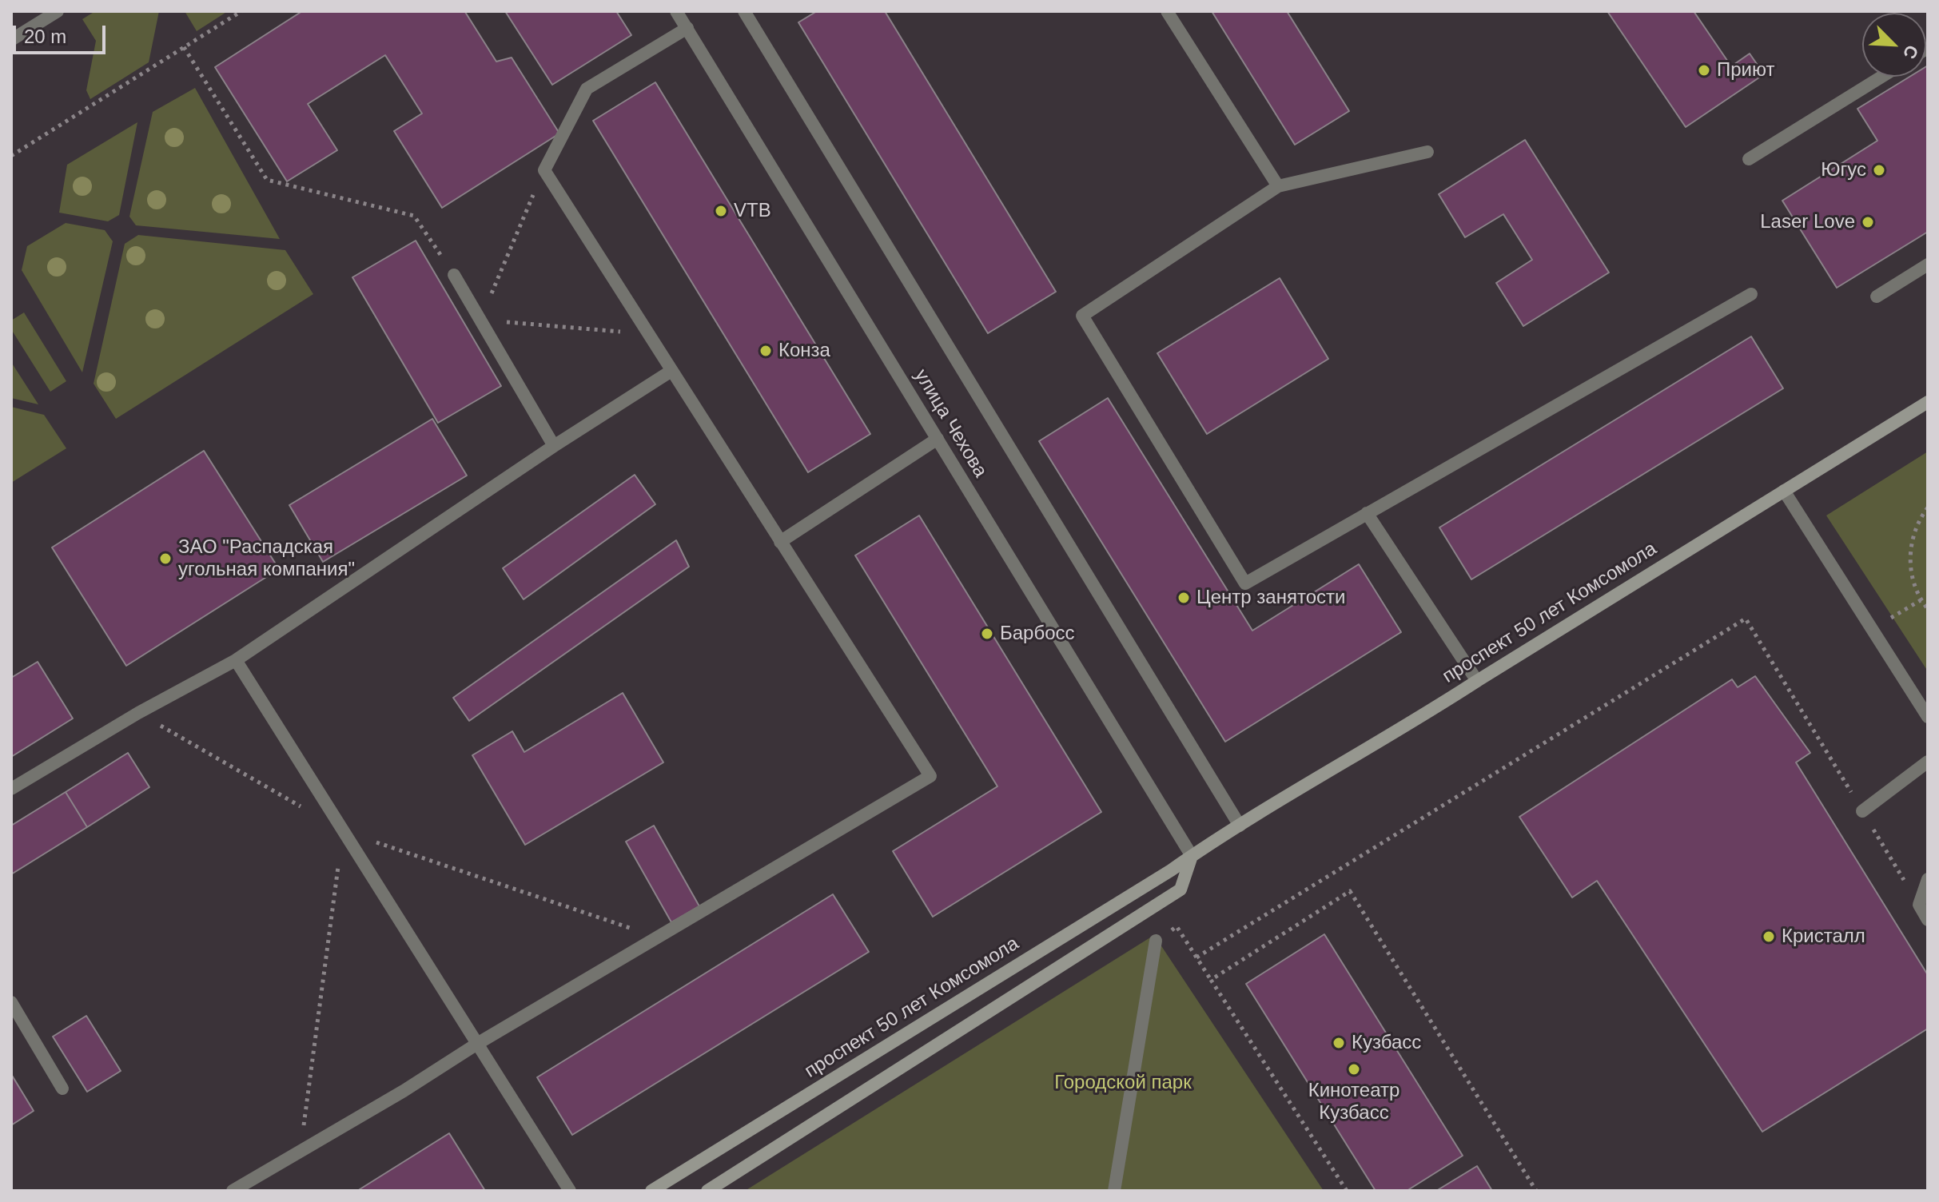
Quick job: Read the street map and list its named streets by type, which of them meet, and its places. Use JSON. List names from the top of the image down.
{
  "streets": {
    "main road": ["проспект 50 лет Комсомола"],
    "street": ["улица Чехова"]
  },
  "crossings": [
    ["улица Чехова", "проспект 50 лет Комсомола"]
  ],
  "parks": ["Городской парк"],
  "places": [
    "Приют",
    "Югус",
    "VTB",
    "Laser Love",
    "Конза",
    "ЗАО \"Распадская угольная компания\"",
    "Центр занятости",
    "Барбосс",
    "Кристалл",
    "Кузбасс",
    "Кинотеатр Кузбасс"
  ],
  "scale_bar": "20 m",
  "north": "bottom right"
}
